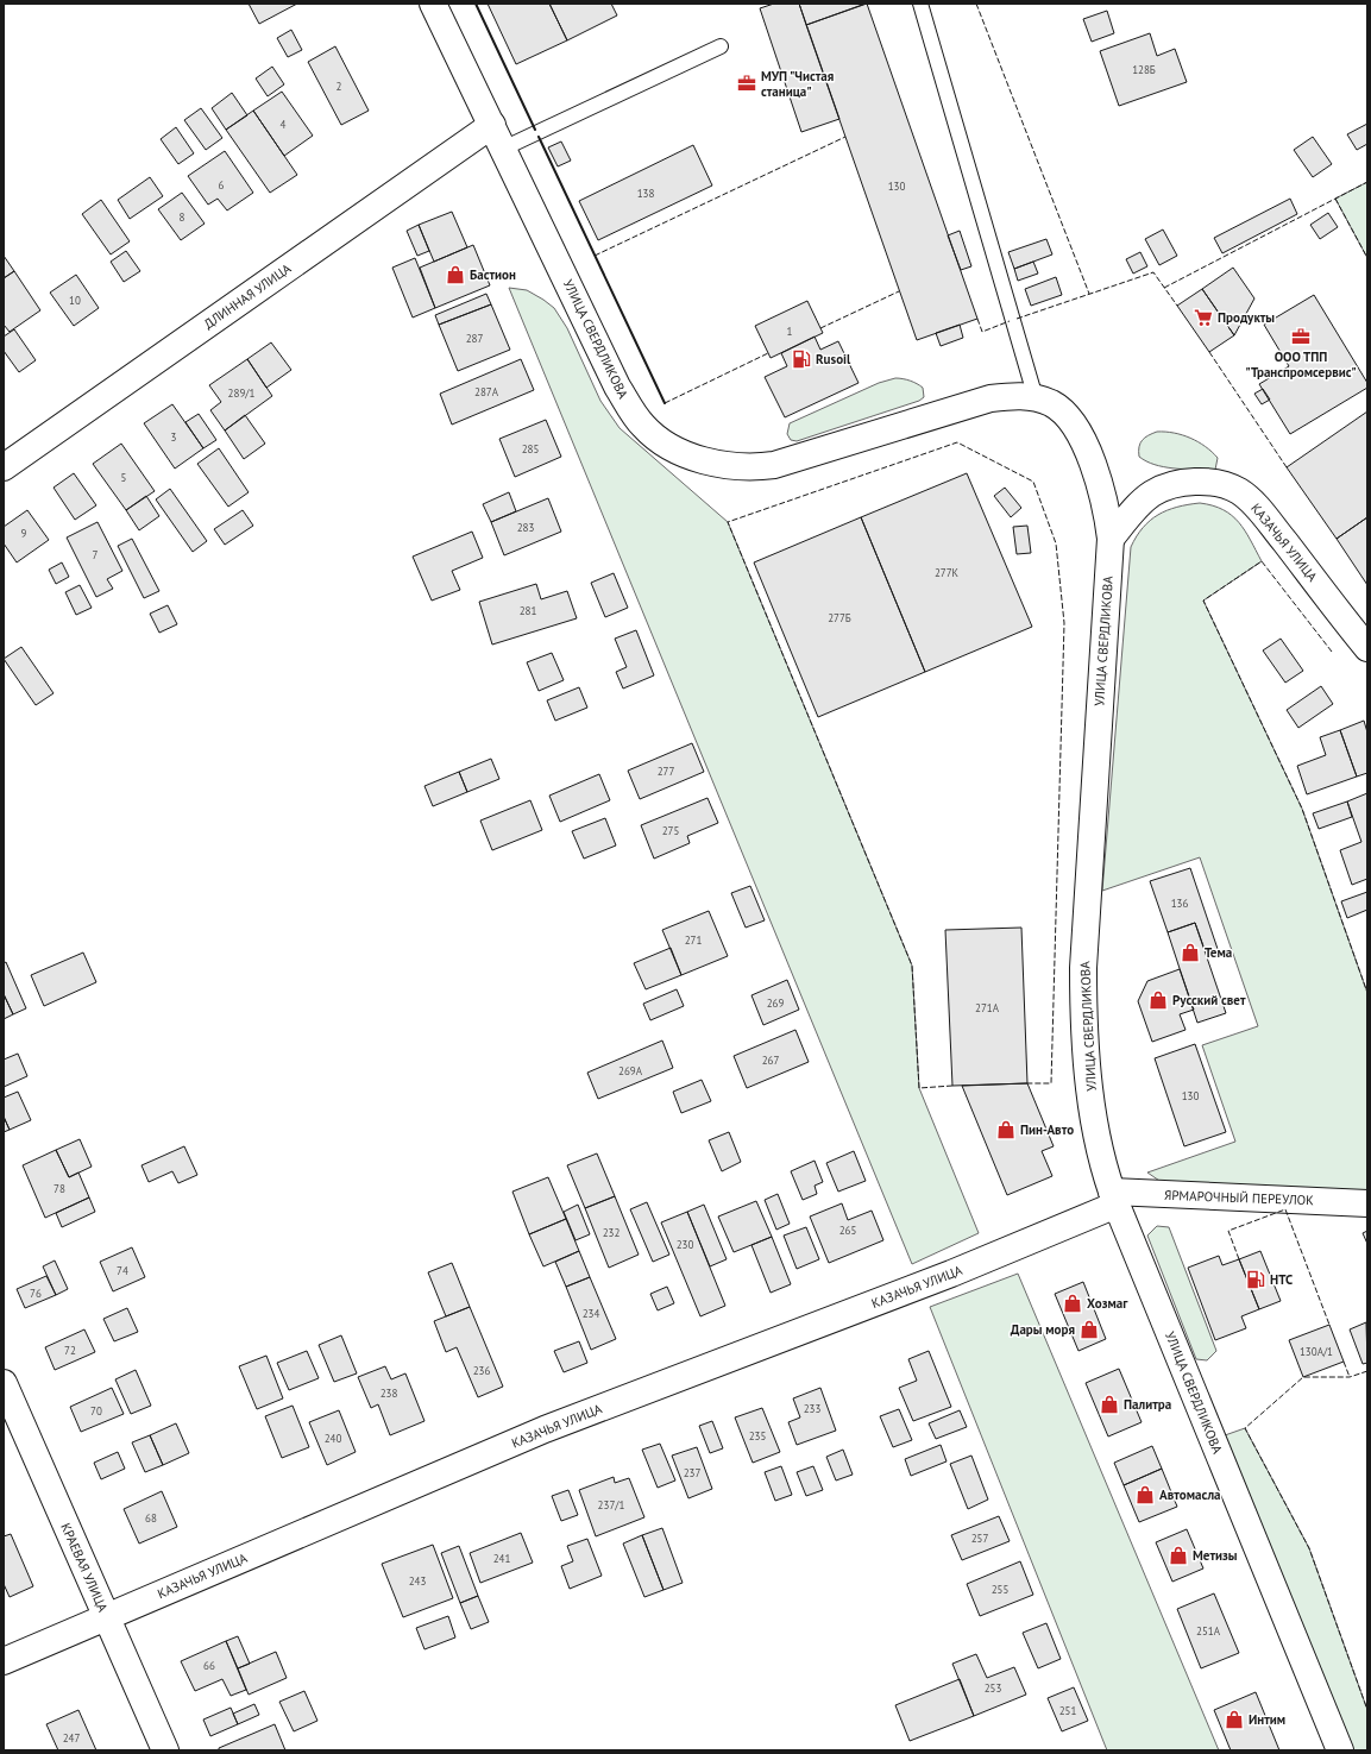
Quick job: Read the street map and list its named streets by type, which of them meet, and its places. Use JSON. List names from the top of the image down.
{
  "streets": {
    "street": [
      "ДЛИННАЯ УЛИЦА",
      "УЛИЦА СВЕРДЛИКОВА",
      "КАЗАЧЬЯ УЛИЦА",
      "ЯРМАРОЧНЫЙ ПЕРЕУЛОК",
      "КРАЕВАЯ УЛИЦА"
    ]
  },
  "crossings": [
    ["ДЛИННАЯ УЛИЦА", "УЛИЦА СВЕРДЛИКОВА"],
    ["УЛИЦА СВЕРДЛИКОВА", "КАЗАЧЬЯ УЛИЦА"],
    ["УЛИЦА СВЕРДЛИКОВА", "ЯРМАРОЧНЫЙ ПЕРЕУЛОК"],
    ["КАЗАЧЬЯ УЛИЦА", "ЯРМАРОЧНЫЙ ПЕРЕУЛОК"],
    ["КАЗАЧЬЯ УЛИЦА", "КРАЕВАЯ УЛИЦА"]
  ],
  "places": {
    "office": ["МУП \"Чистая станица\"", "ООО ТПП \"Транспромсервис\""],
    "shop": [
      "Бастион",
      "Тема",
      "Русский свет",
      "Пин-Авто",
      "Хозмаг",
      "Дары моря",
      "Палитра",
      "Автомасла",
      "Метизы",
      "Интим"
    ],
    "supermarket": ["Продукты"],
    "fuel station": ["Rusoil", "НТС"]
  },
  "house_numbers": [
    "128Б",
    "2",
    "4",
    "6",
    "130",
    "138",
    "8",
    "10",
    "1",
    "287",
    "287А",
    "289/1",
    "3",
    "285",
    "5",
    "283",
    "9",
    "7",
    "277К",
    "281",
    "277Б",
    "277",
    "275",
    "136",
    "271",
    "269",
    "271А",
    "267",
    "269А",
    "130",
    "78",
    "265",
    "232",
    "230",
    "74",
    "76",
    "234",
    "72",
    "130А/1",
    "236",
    "238",
    "233",
    "70",
    "235",
    "240",
    "237",
    "237/1",
    "68",
    "257",
    "241",
    "243",
    "255",
    "251А",
    "66",
    "253",
    "251",
    "247"
  ]
}
